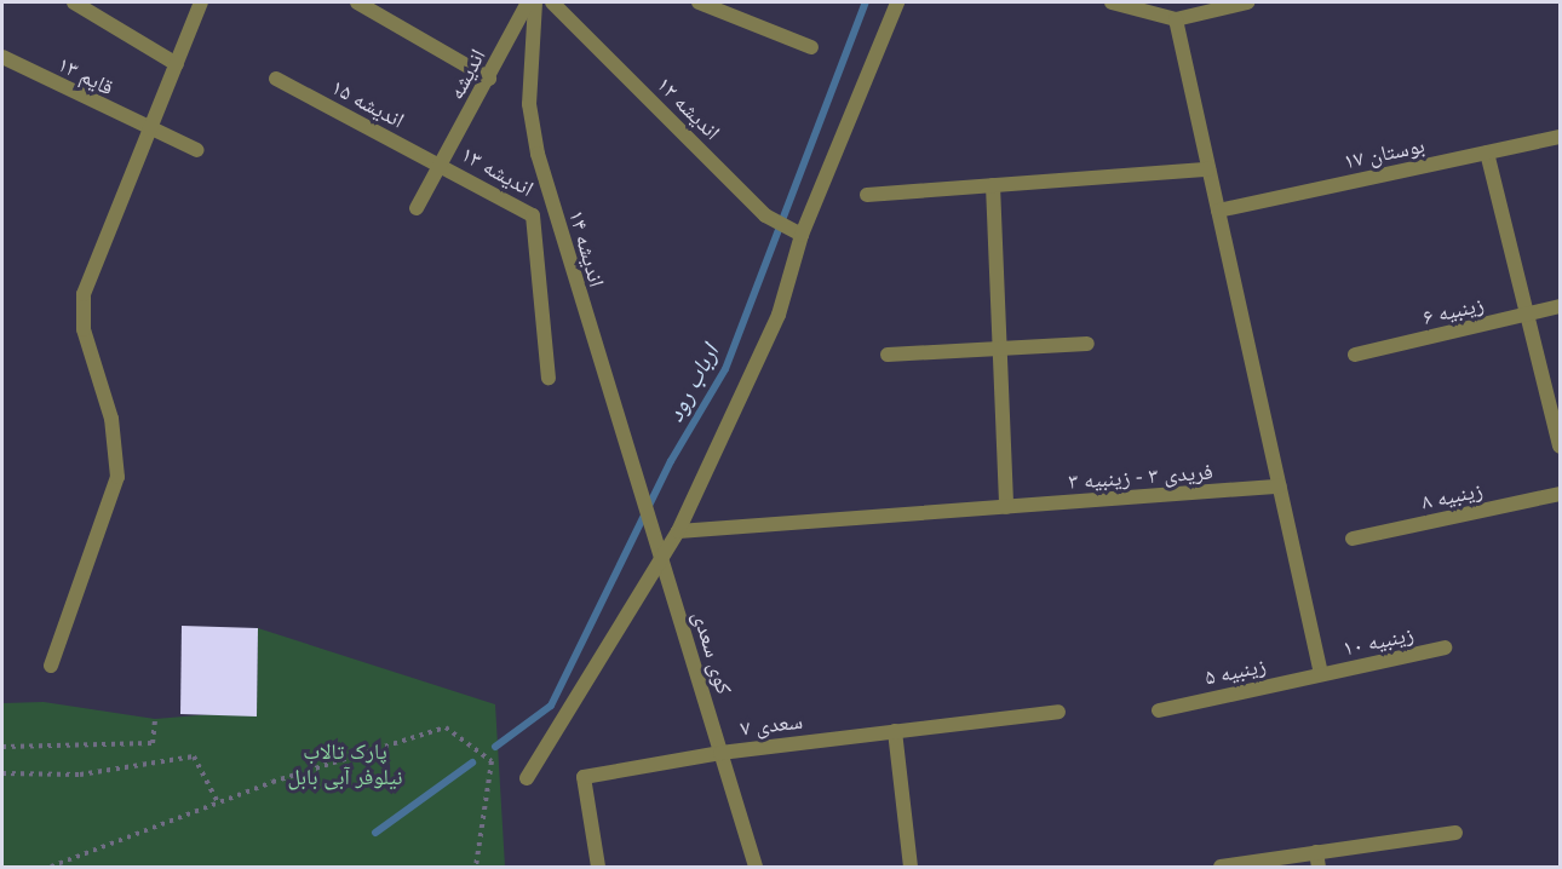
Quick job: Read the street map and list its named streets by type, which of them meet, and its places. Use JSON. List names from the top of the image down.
{
  "streets": {
    "street": [
      "اندیشه",
      "قایم ۱۳",
      "اندیشه ۱۵",
      "اندیشه ۱۲",
      "بوستان ۱۷",
      "اندیشه ۱۳",
      "اندیشه ۱۴",
      "زینبیه ۶",
      "فریدی ۳ - زینبیه ۳",
      "زینبیه ۸",
      "زینبیه ۱۰",
      "کوی سعدی",
      "زینبیه ۵",
      "سعدی ۷"
    ]
  },
  "crossings": [
    ["اندیشه", "اندیشه ۱۵"],
    ["اندیشه", "اندیشه ۱۳"],
    ["اندیشه ۱۵", "اندیشه ۱۳"],
    ["اندیشه ۱۴", "کوی سعدی"],
    ["زینبیه ۱۰", "زینبیه ۵"],
    ["کوی سعدی", "سعدی ۷"]
  ],
  "water": ["ارباب رود"],
  "parks": ["پارک تالاب نیلوفر آبی بابل"]
}
